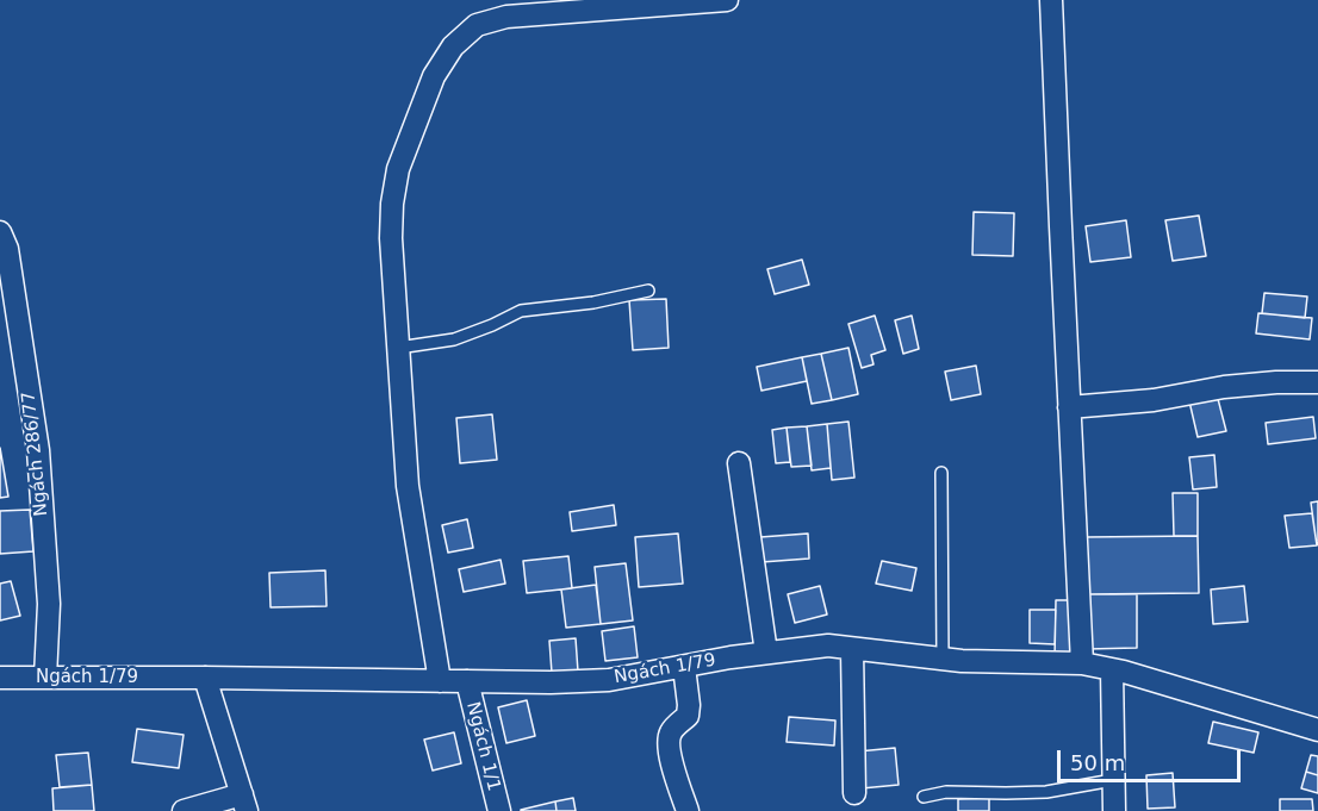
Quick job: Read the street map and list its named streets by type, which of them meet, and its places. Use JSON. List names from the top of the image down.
{
  "streets": {
    "street": ["Ngách 286/77", "Ngách 1/79", "Ngách 1/1"]
  },
  "crossings": [
    ["Ngách 286/77", "Ngách 1/79"],
    ["Ngách 1/79", "Ngách 1/1"]
  ],
  "scale_bar": "50 m"
}
